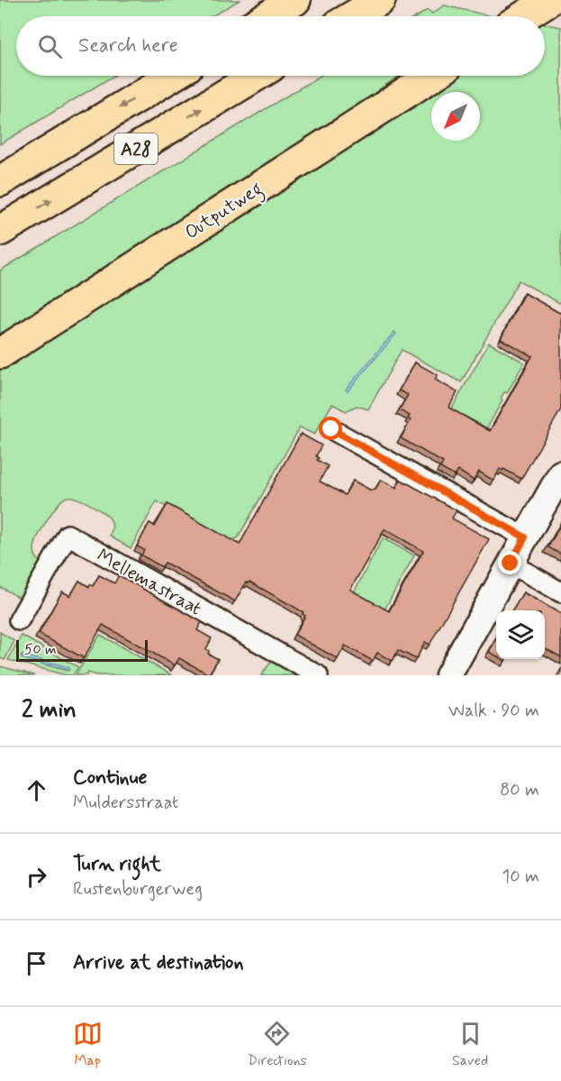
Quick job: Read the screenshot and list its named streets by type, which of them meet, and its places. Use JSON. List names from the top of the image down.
{
  "streets": {
    "main road": ["A28", "Outputweg"],
    "street": ["Mellemastraat"]
  },
  "scale_bar": "50 m",
  "north": "bottom left",
  "page": {
    "search": "Search here",
    "scale": "50 m",
    "heading": ["2 min", "Walk · 90 m"],
    "list": [
      ["Continue", "Muldersstraat", "80 m"],
      ["Turn right", "Rustenburgerweg", "10 m"],
      "Arrive at destination"
    ],
    "nav": ["Map", "Directions", "Saved"]
  }
}
